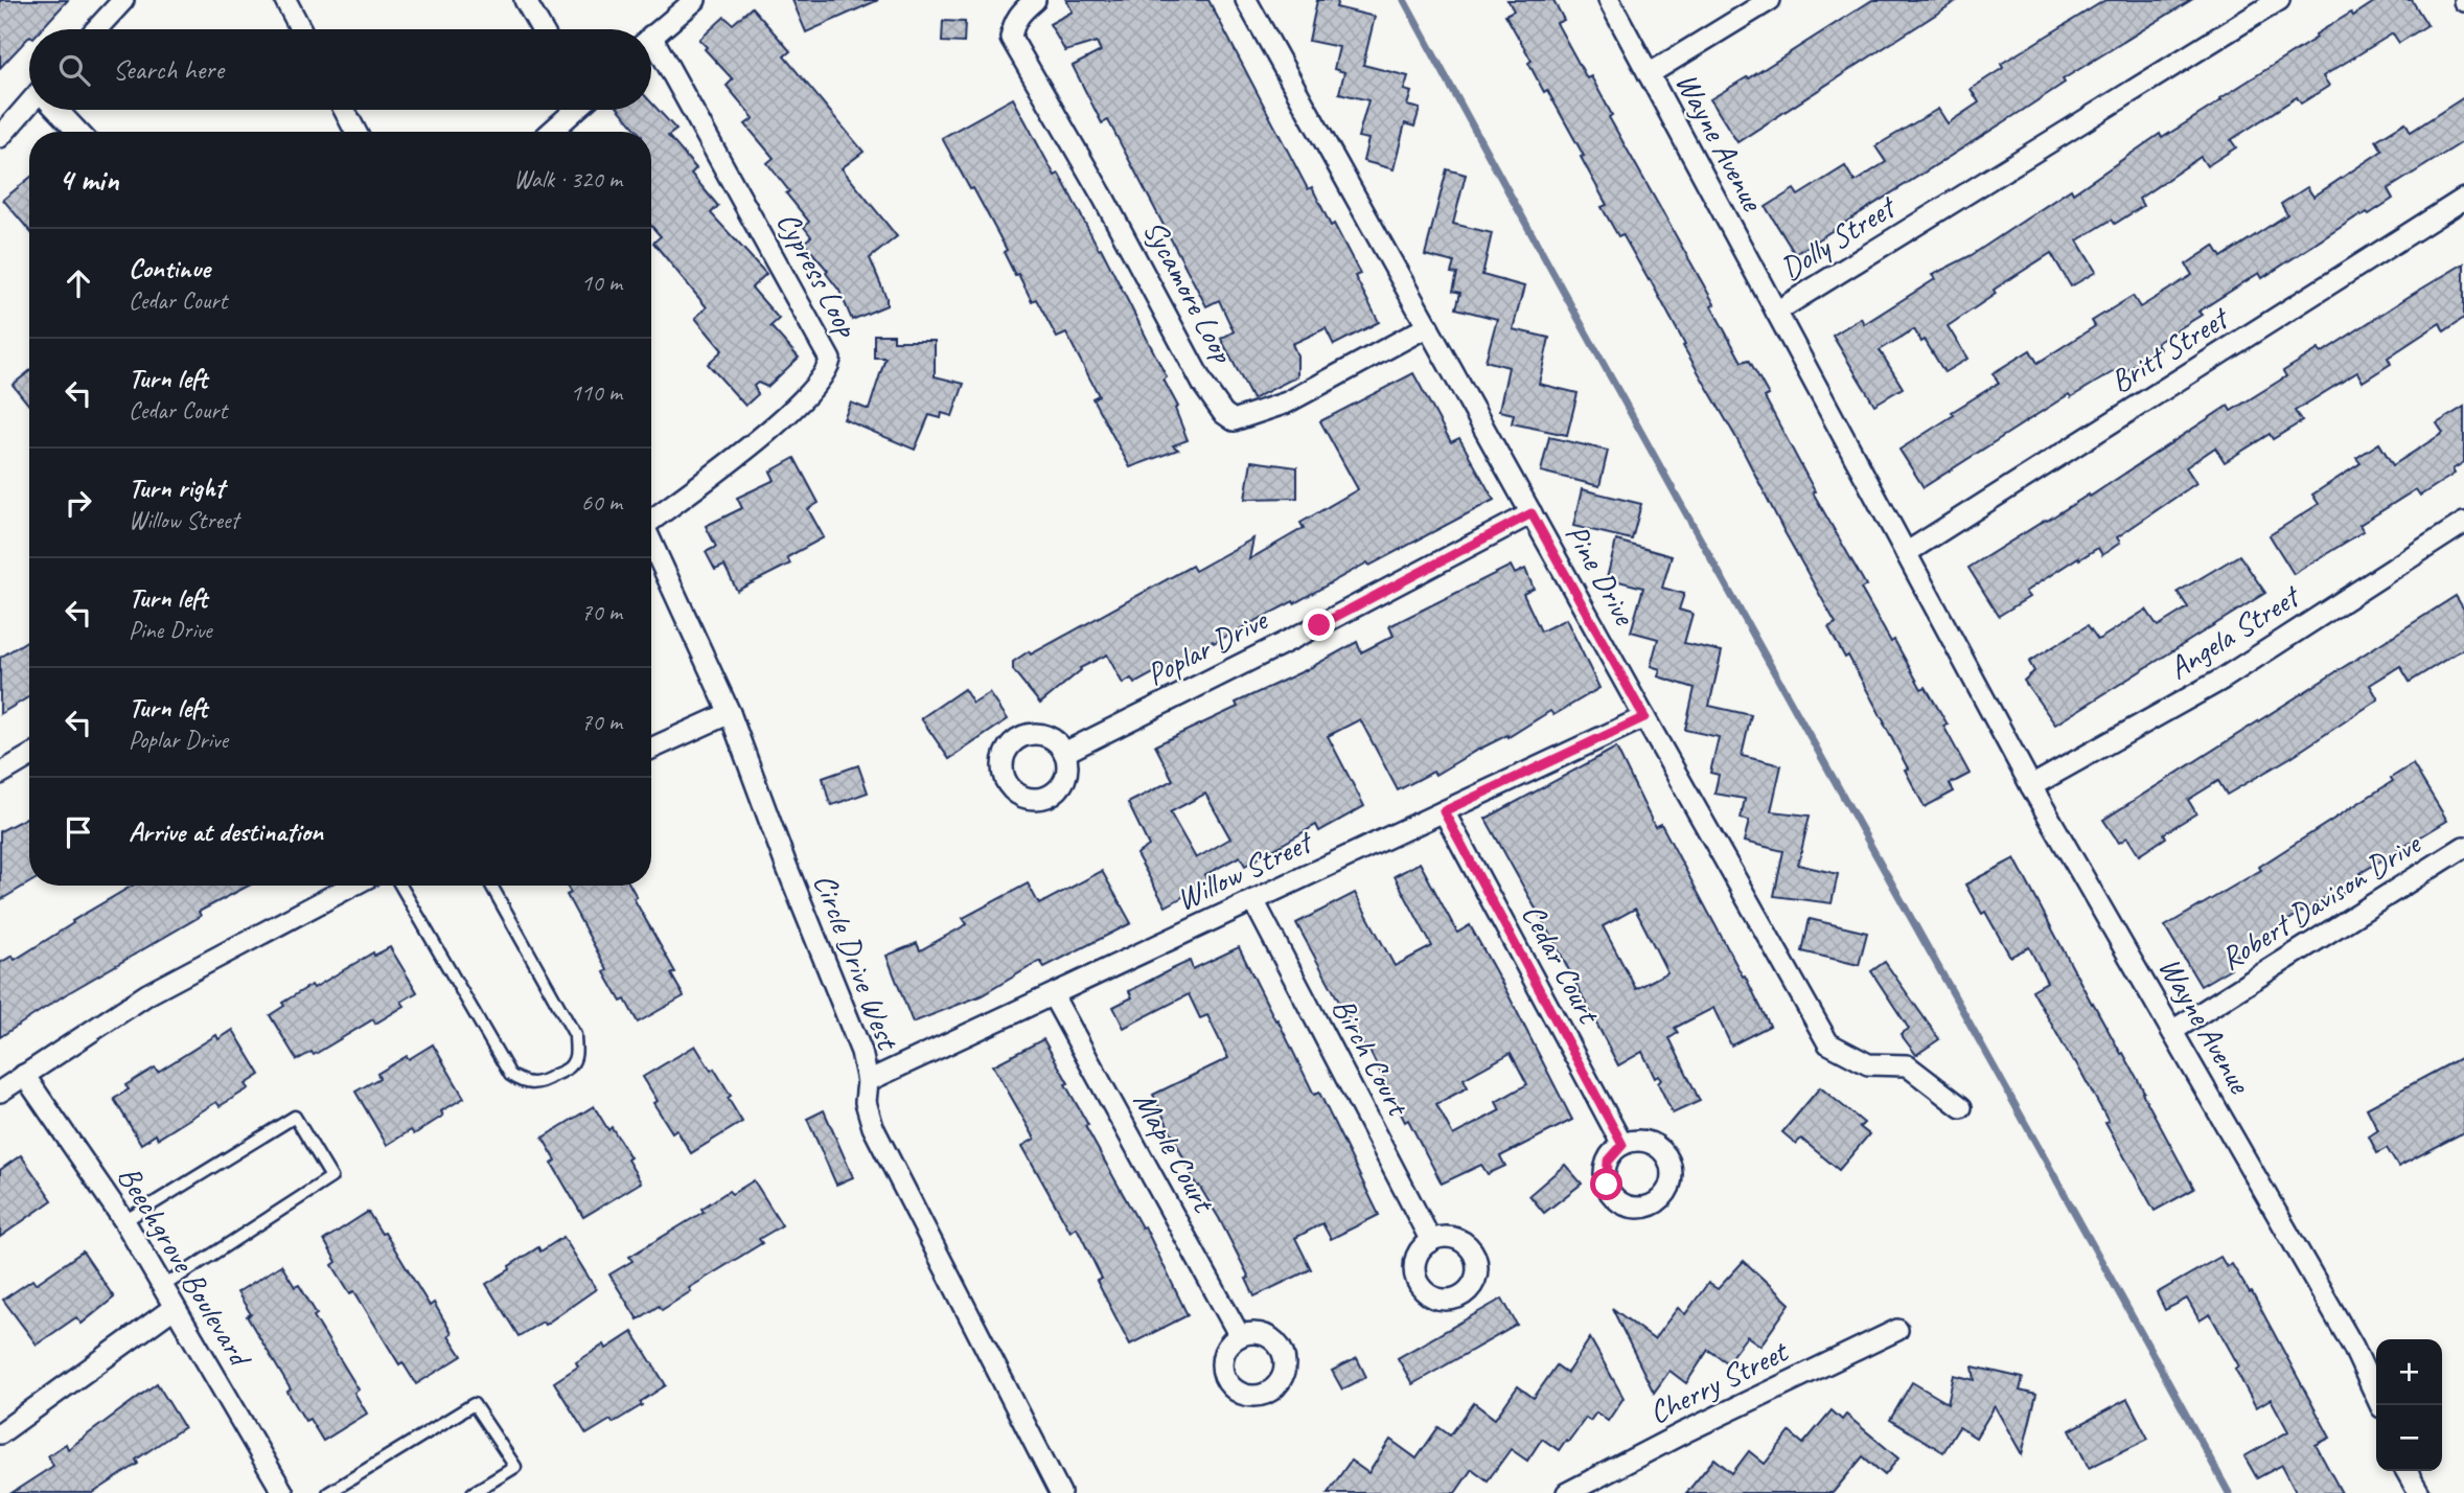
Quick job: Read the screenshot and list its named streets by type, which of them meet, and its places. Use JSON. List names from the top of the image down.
{
  "streets": {
    "street": [
      "Wayne Avenue",
      "Dolly Street",
      "Cypress Loop",
      "Sycamore Loop",
      "Britt Street",
      "Pine Drive",
      "Angela Street",
      "Poplar Drive",
      "Willow Street",
      "Robert Davison Drive",
      "Circle Drive West",
      "Cedar Court",
      "Birch Court",
      "Maple Court",
      "Beechgrove Boulevard",
      "Cherry Street"
    ]
  },
  "crossings": [
    ["Wayne Avenue", "Dolly Street"],
    ["Wayne Avenue", "Angela Street"],
    ["Wayne Avenue", "Robert Davison Drive"],
    ["Dolly Street", "Britt Street"],
    ["Sycamore Loop", "Pine Drive"],
    ["Pine Drive", "Poplar Drive"],
    ["Pine Drive", "Willow Street"],
    ["Willow Street", "Circle Drive West"],
    ["Willow Street", "Cedar Court"],
    ["Willow Street", "Birch Court"],
    ["Willow Street", "Maple Court"]
  ],
  "page": {
    "search": "Search here",
    "heading": ["4 min", "Walk · 320 m"],
    "list": [
      ["Continue", "Cedar Court", "10 m"],
      ["Turn left", "Cedar Court", "110 m"],
      ["Turn right", "Willow Street", "60 m"],
      ["Turn left", "Pine Drive", "70 m"],
      ["Turn left", "Poplar Drive", "70 m"],
      "Arrive at destination"
    ],
    "map_buttons": ["+", "−"]
  }
}
